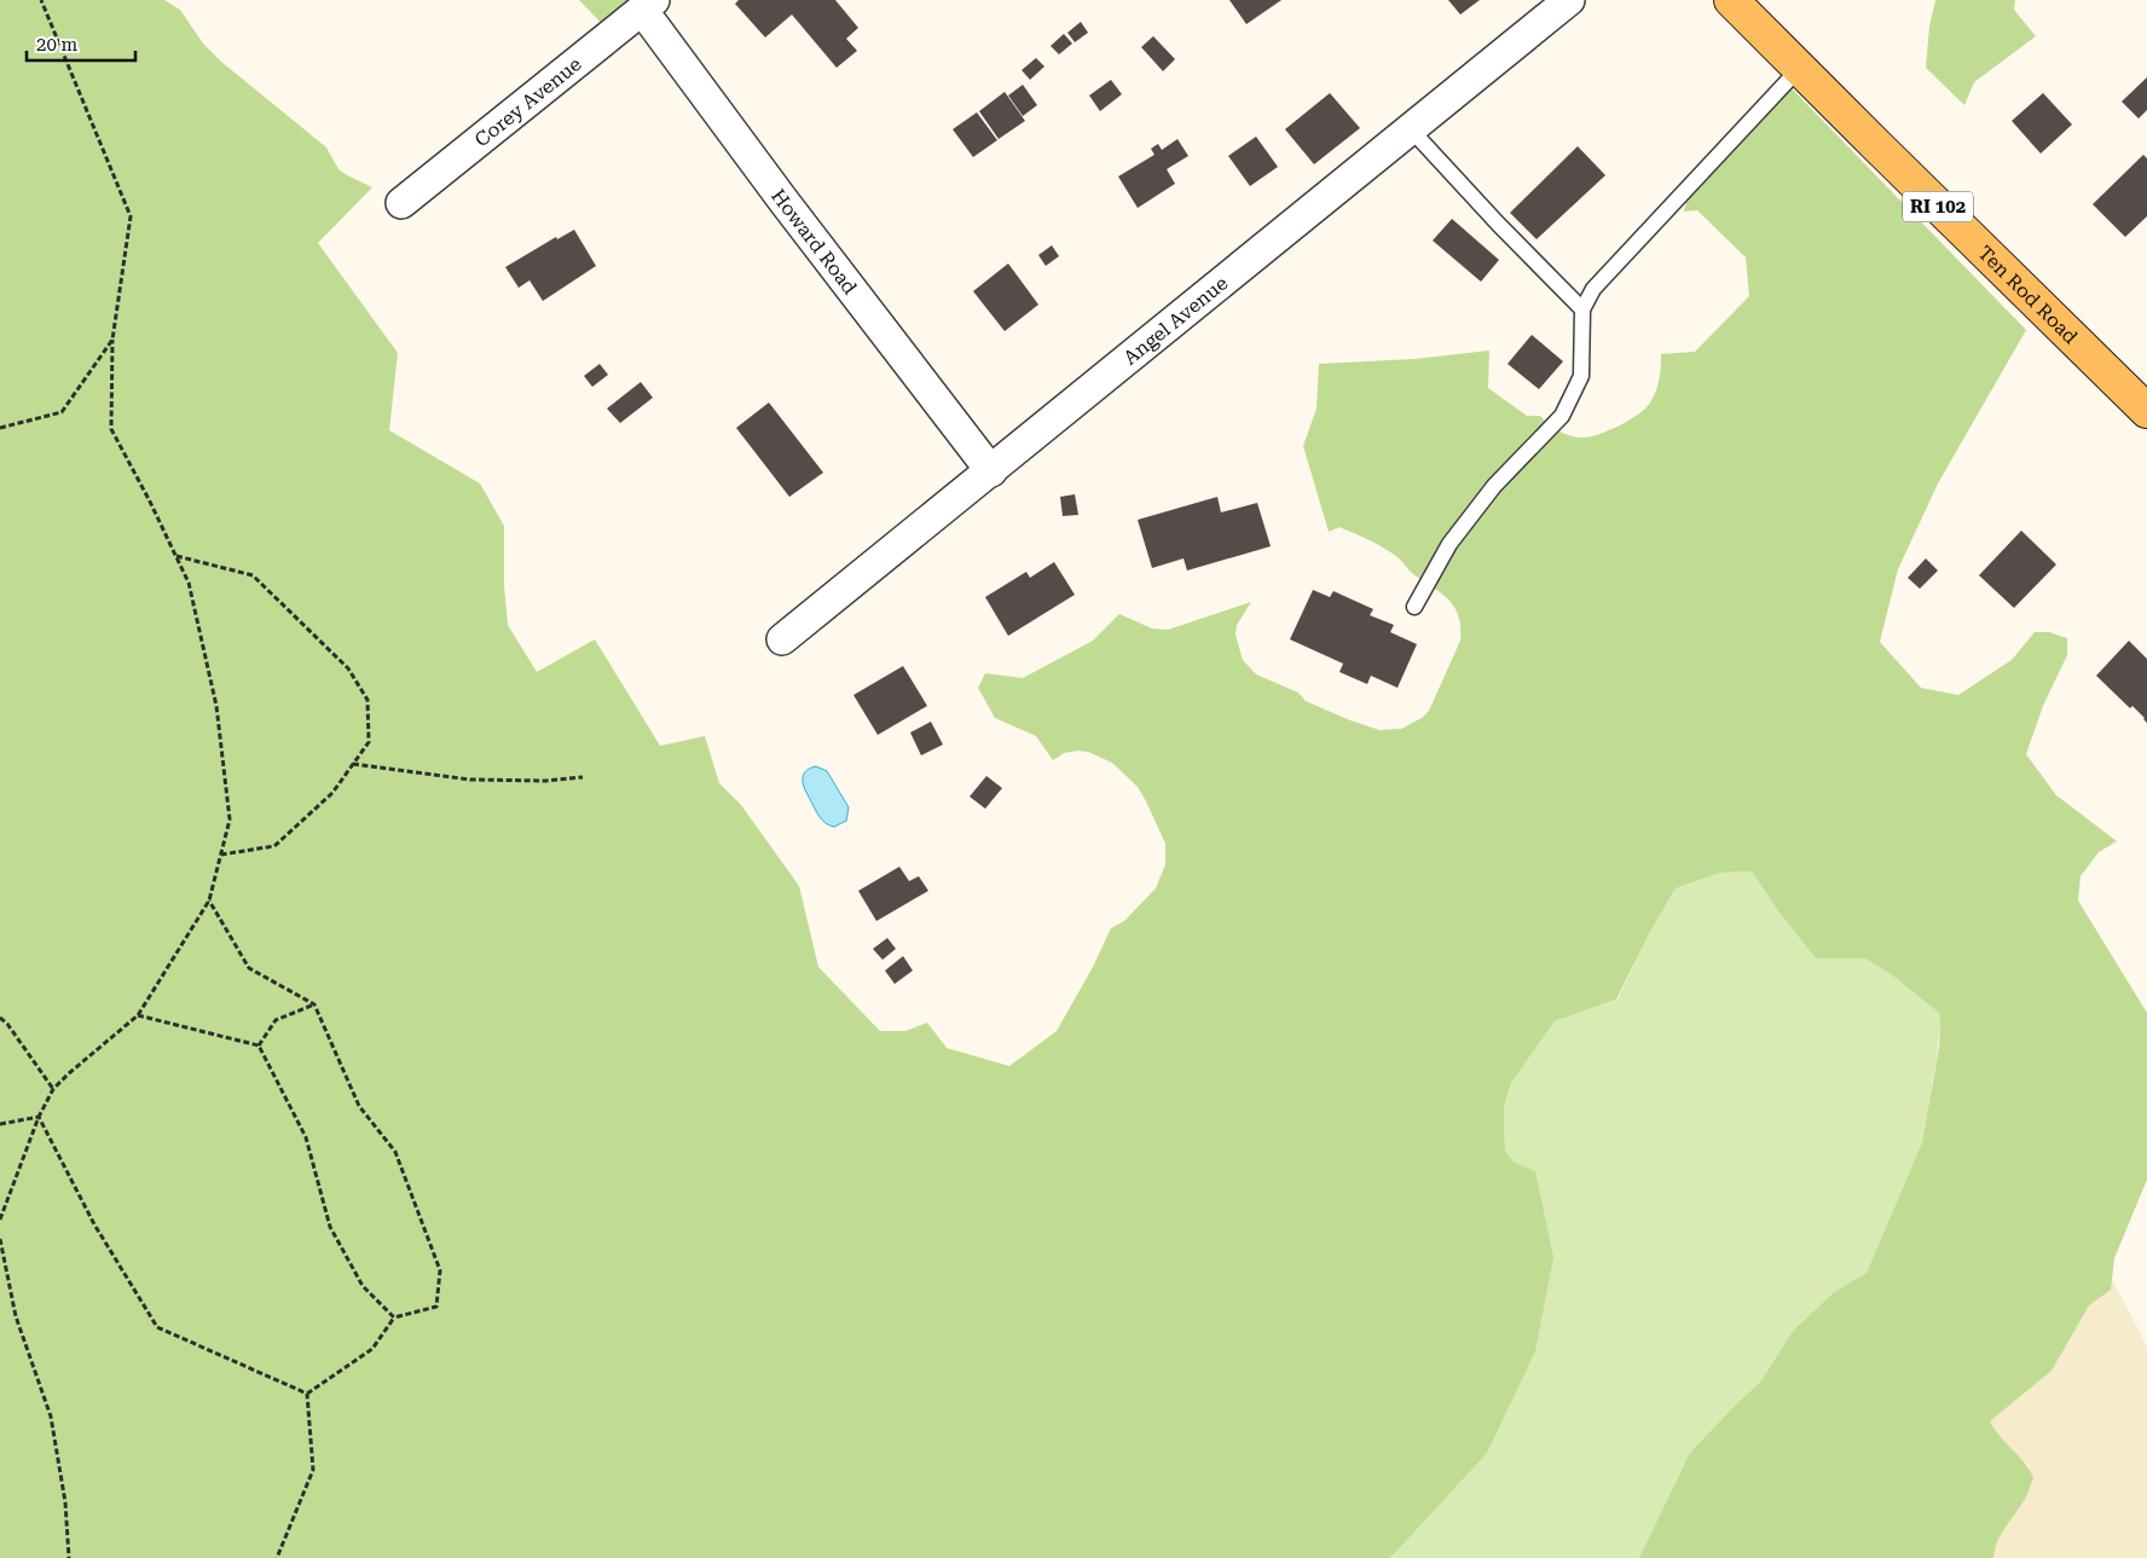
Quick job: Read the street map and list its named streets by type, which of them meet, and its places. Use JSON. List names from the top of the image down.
{
  "streets": {
    "main road": ["RI 102", "Ten Rod Road"],
    "street": ["Corey Avenue", "Howard Road", "Angel Avenue"]
  },
  "crossings": [
    ["Corey Avenue", "Howard Road"],
    ["Howard Road", "Angel Avenue"]
  ],
  "scale_bar": "20 m"
}
